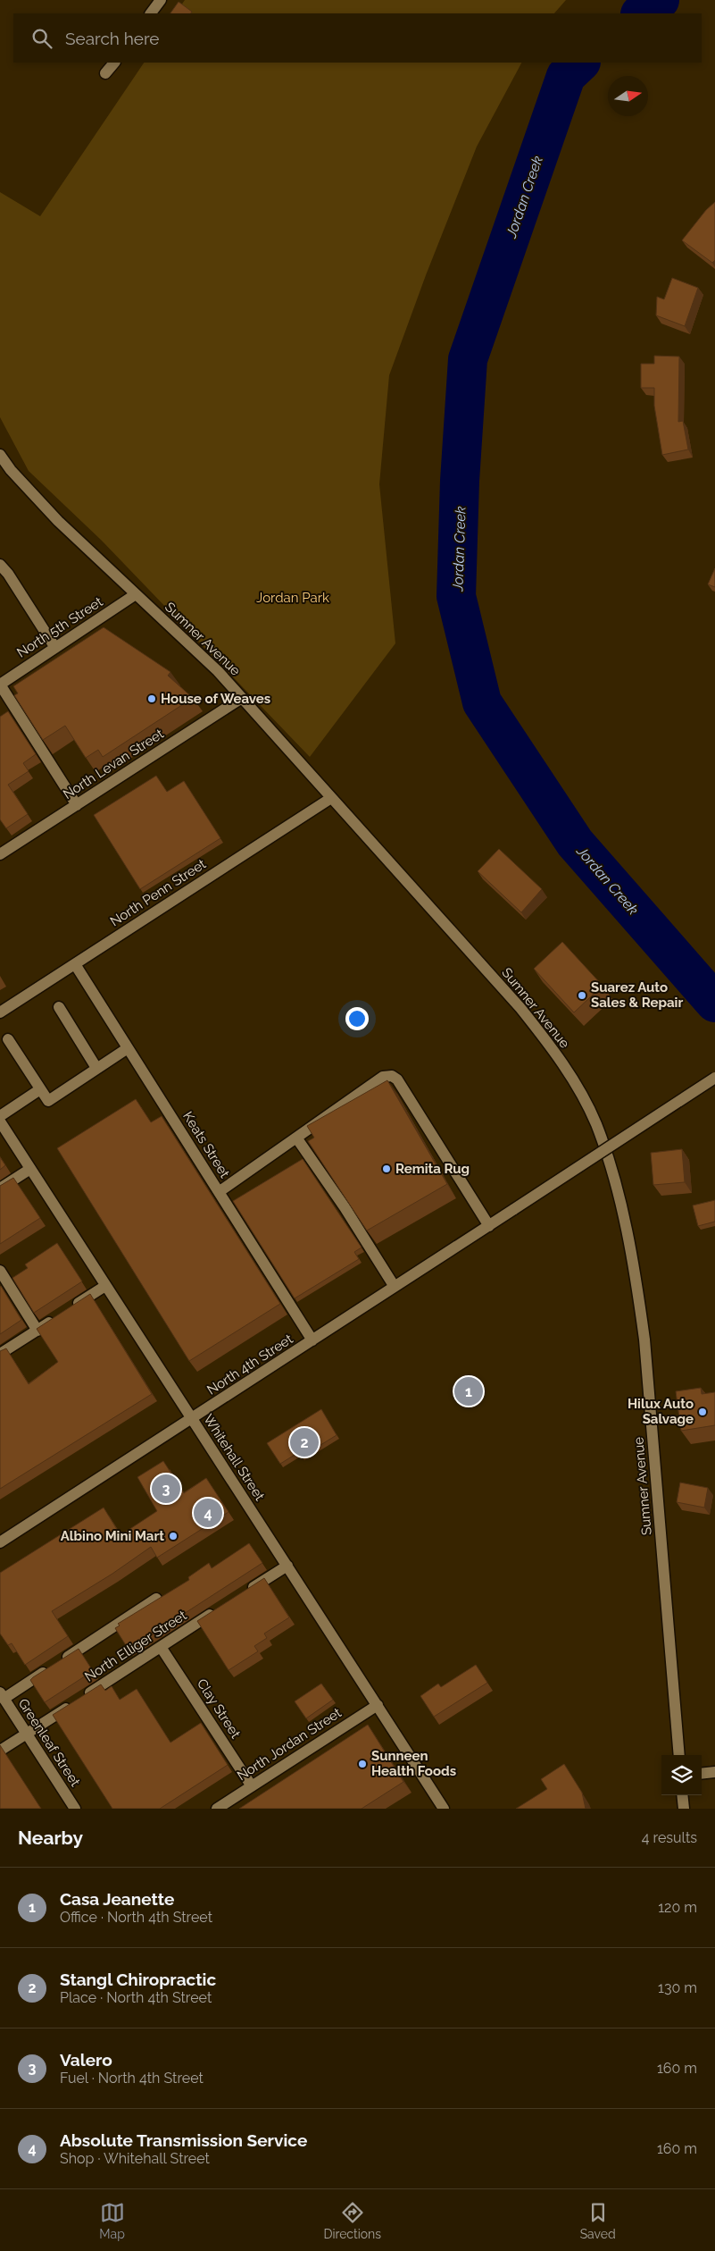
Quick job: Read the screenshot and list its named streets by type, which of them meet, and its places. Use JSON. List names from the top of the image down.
{
  "streets": {
    "street": [
      "North 5th Street",
      "Sumner Avenue",
      "North Levan Street",
      "North Penn Street",
      "Keats Street",
      "North 4th Street",
      "Whitehall Street",
      "North Elliger Street",
      "Clay Street",
      "Greenleaf Street",
      "North Jordan Street"
    ]
  },
  "crossings": [
    ["North 5th Street", "Sumner Avenue"],
    ["Sumner Avenue", "North Levan Street"],
    ["Sumner Avenue", "North Penn Street"],
    ["North Penn Street", "Keats Street"],
    ["Keats Street", "North 4th Street"],
    ["North 4th Street", "Whitehall Street"],
    ["Whitehall Street", "North Jordan Street"],
    ["North Elliger Street", "Clay Street"],
    ["North Elliger Street", "Greenleaf Street"],
    ["Clay Street", "North Jordan Street"]
  ],
  "water": ["Jordan Creek"],
  "parks": ["Jordan Park"],
  "places": [
    "House of Weaves",
    "Suarez Auto Sales & Repair",
    "Remita Rug",
    "Hilux Auto Salvage",
    "Albino Mini Mart",
    "Sunneen Health Foods"
  ],
  "north": "right",
  "page": {
    "search": "Search here",
    "pins": [
      "1",
      "2",
      "3",
      "4"
    ],
    "heading": ["Nearby", "4 results"],
    "list": [
      {
        "mark": "1",
        "name": "Casa Jeanette",
        "note": "Office · North 4th Street",
        "value": "120 m"
      },
      {
        "mark": "2",
        "name": "Stangl Chiropractic",
        "note": "Place · North 4th Street",
        "value": "130 m"
      },
      {
        "mark": "3",
        "name": "Valero",
        "note": "Fuel · North 4th Street",
        "value": "160 m"
      },
      {
        "mark": "4",
        "name": "Absolute Transmission Service",
        "note": "Shop · Whitehall Street",
        "value": "160 m"
      }
    ],
    "nav": ["Map", "Directions", "Saved"]
  }
}
